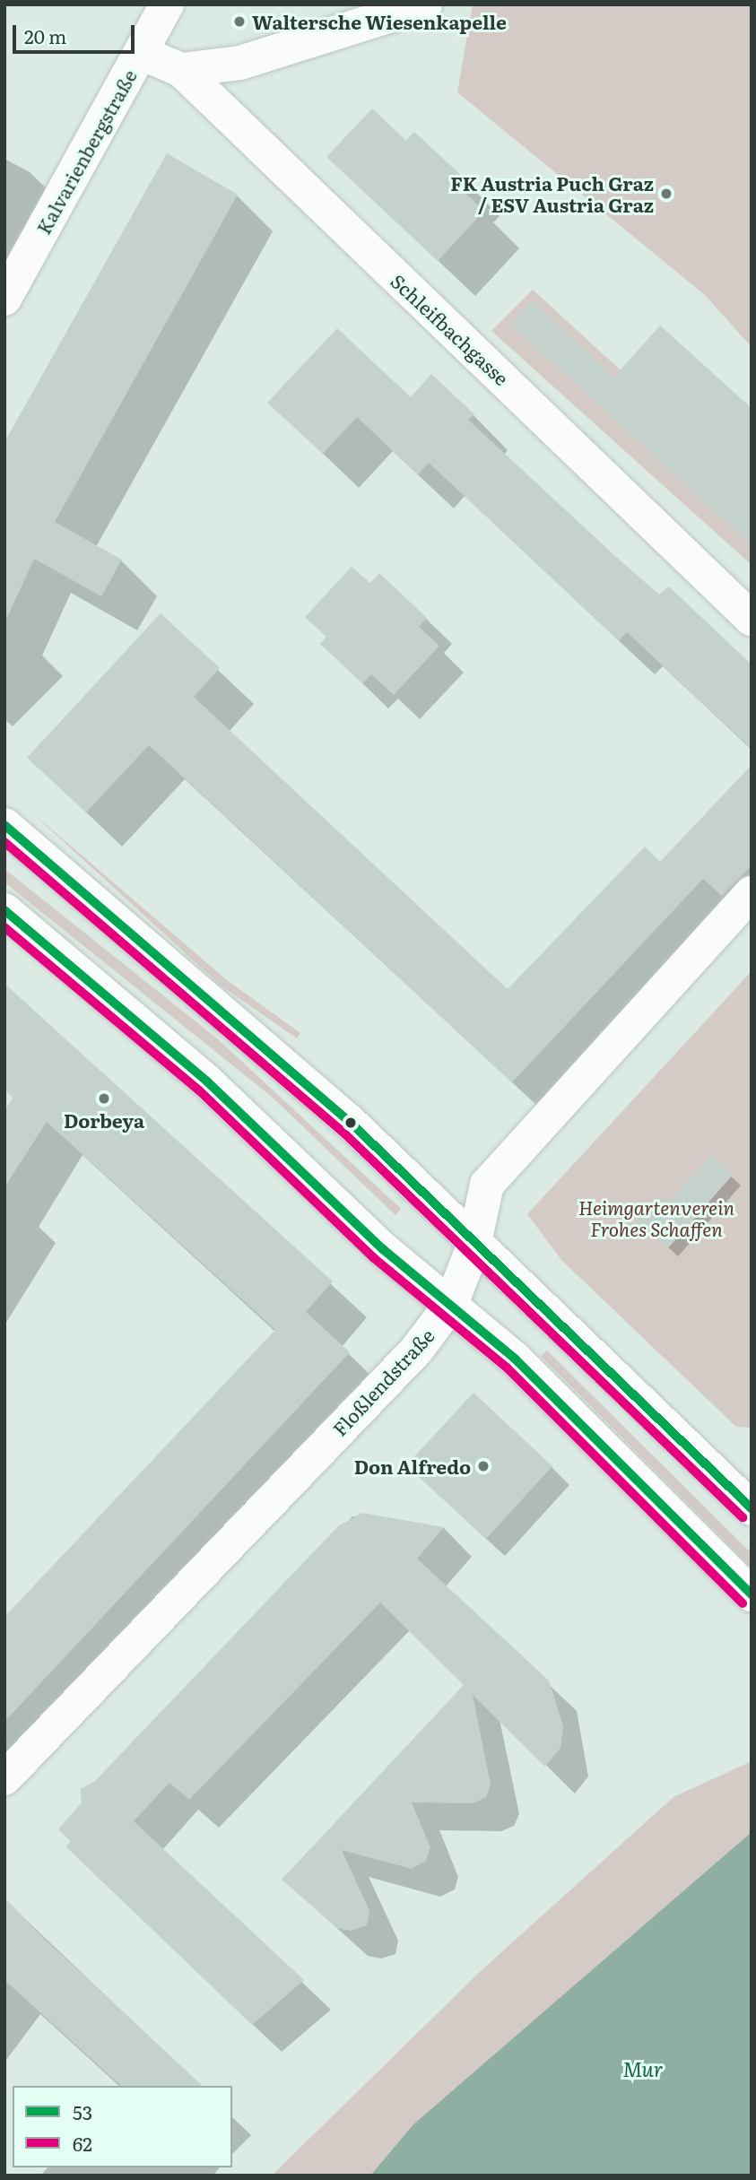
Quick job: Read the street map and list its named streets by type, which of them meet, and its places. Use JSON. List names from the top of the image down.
{
  "streets": {
    "main road": ["Kalvarienbergstraße", "Schleifbachgasse", "Floßlendstraße"]
  },
  "crossings": [
    ["Kalvarienbergstraße", "Schleifbachgasse"]
  ],
  "water": ["Mur"],
  "parks": ["Heimgartenverein Frohes Schaffen"],
  "places": [
    "Waltersche Wiesenkapelle",
    "FK Austria Puch Graz / ESV Austria Graz",
    "Dorbeya",
    "Don Alfredo"
  ],
  "lines": ["transit line 53", "transit line 62"],
  "legend": ["53", "62"],
  "scale_bar": "20 m"
}
